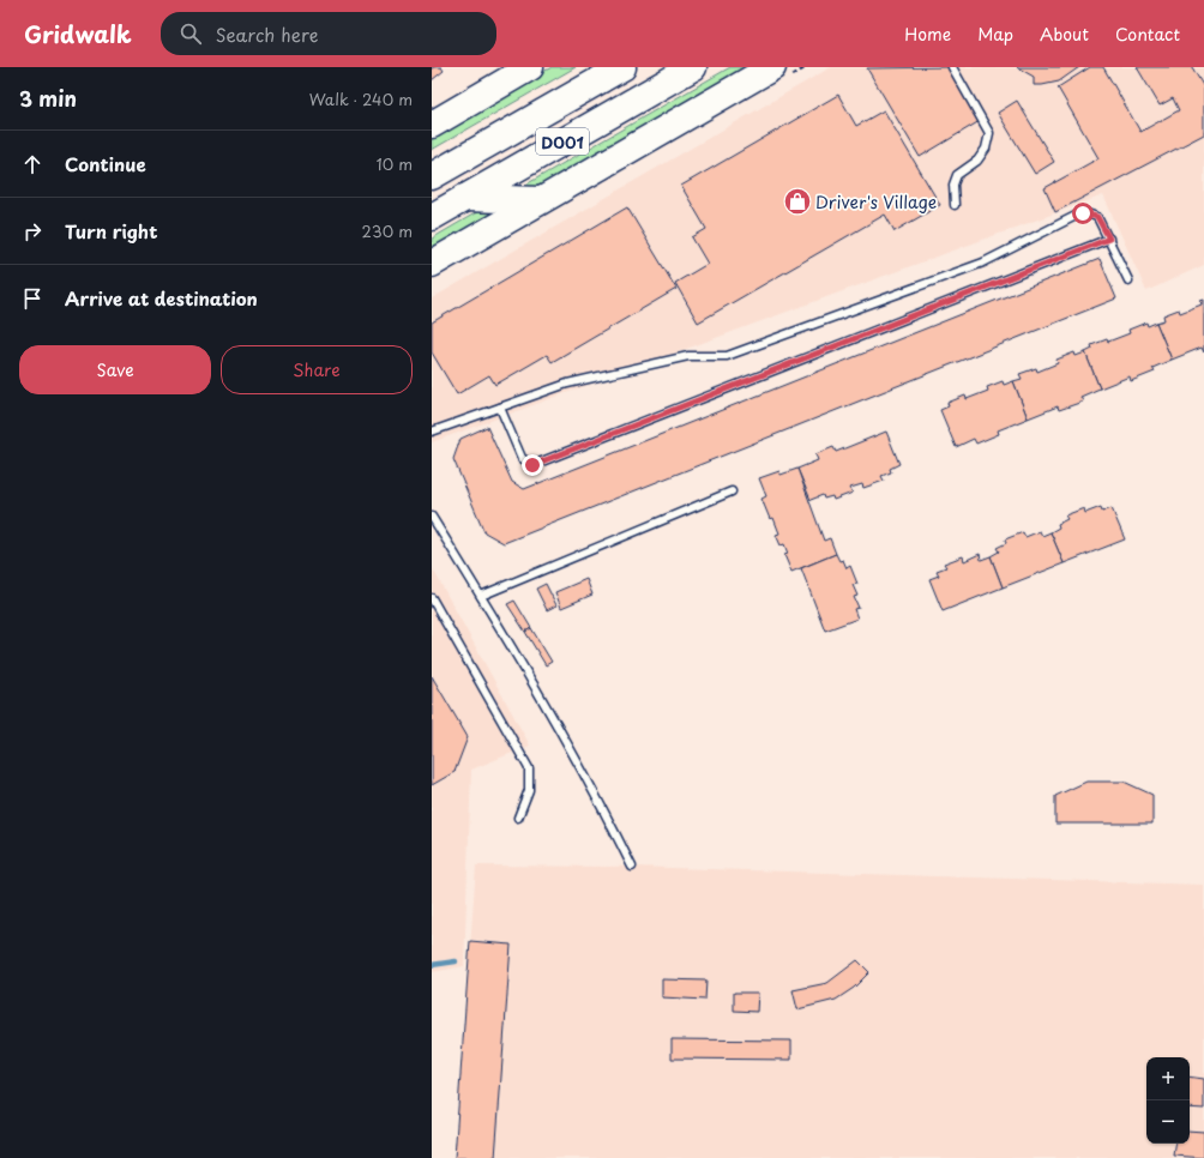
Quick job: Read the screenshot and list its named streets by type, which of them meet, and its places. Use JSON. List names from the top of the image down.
{
  "streets": {
    "highway": ["D001"]
  },
  "places": {
    "shop": ["Driver's Village"]
  },
  "page": {
    "header": "Gridwalk",
    "search": "Search here",
    "nav": [
      "Home",
      "Map",
      "About",
      "Contact"
    ],
    "heading": ["3 min", "Walk · 240 m"],
    "list": [
      ["Continue", "10 m"],
      ["Turn right", "230 m"],
      "Arrive at destination"
    ],
    "buttons": ["Save", "Share"],
    "map_buttons": ["+", "−"]
  }
}
